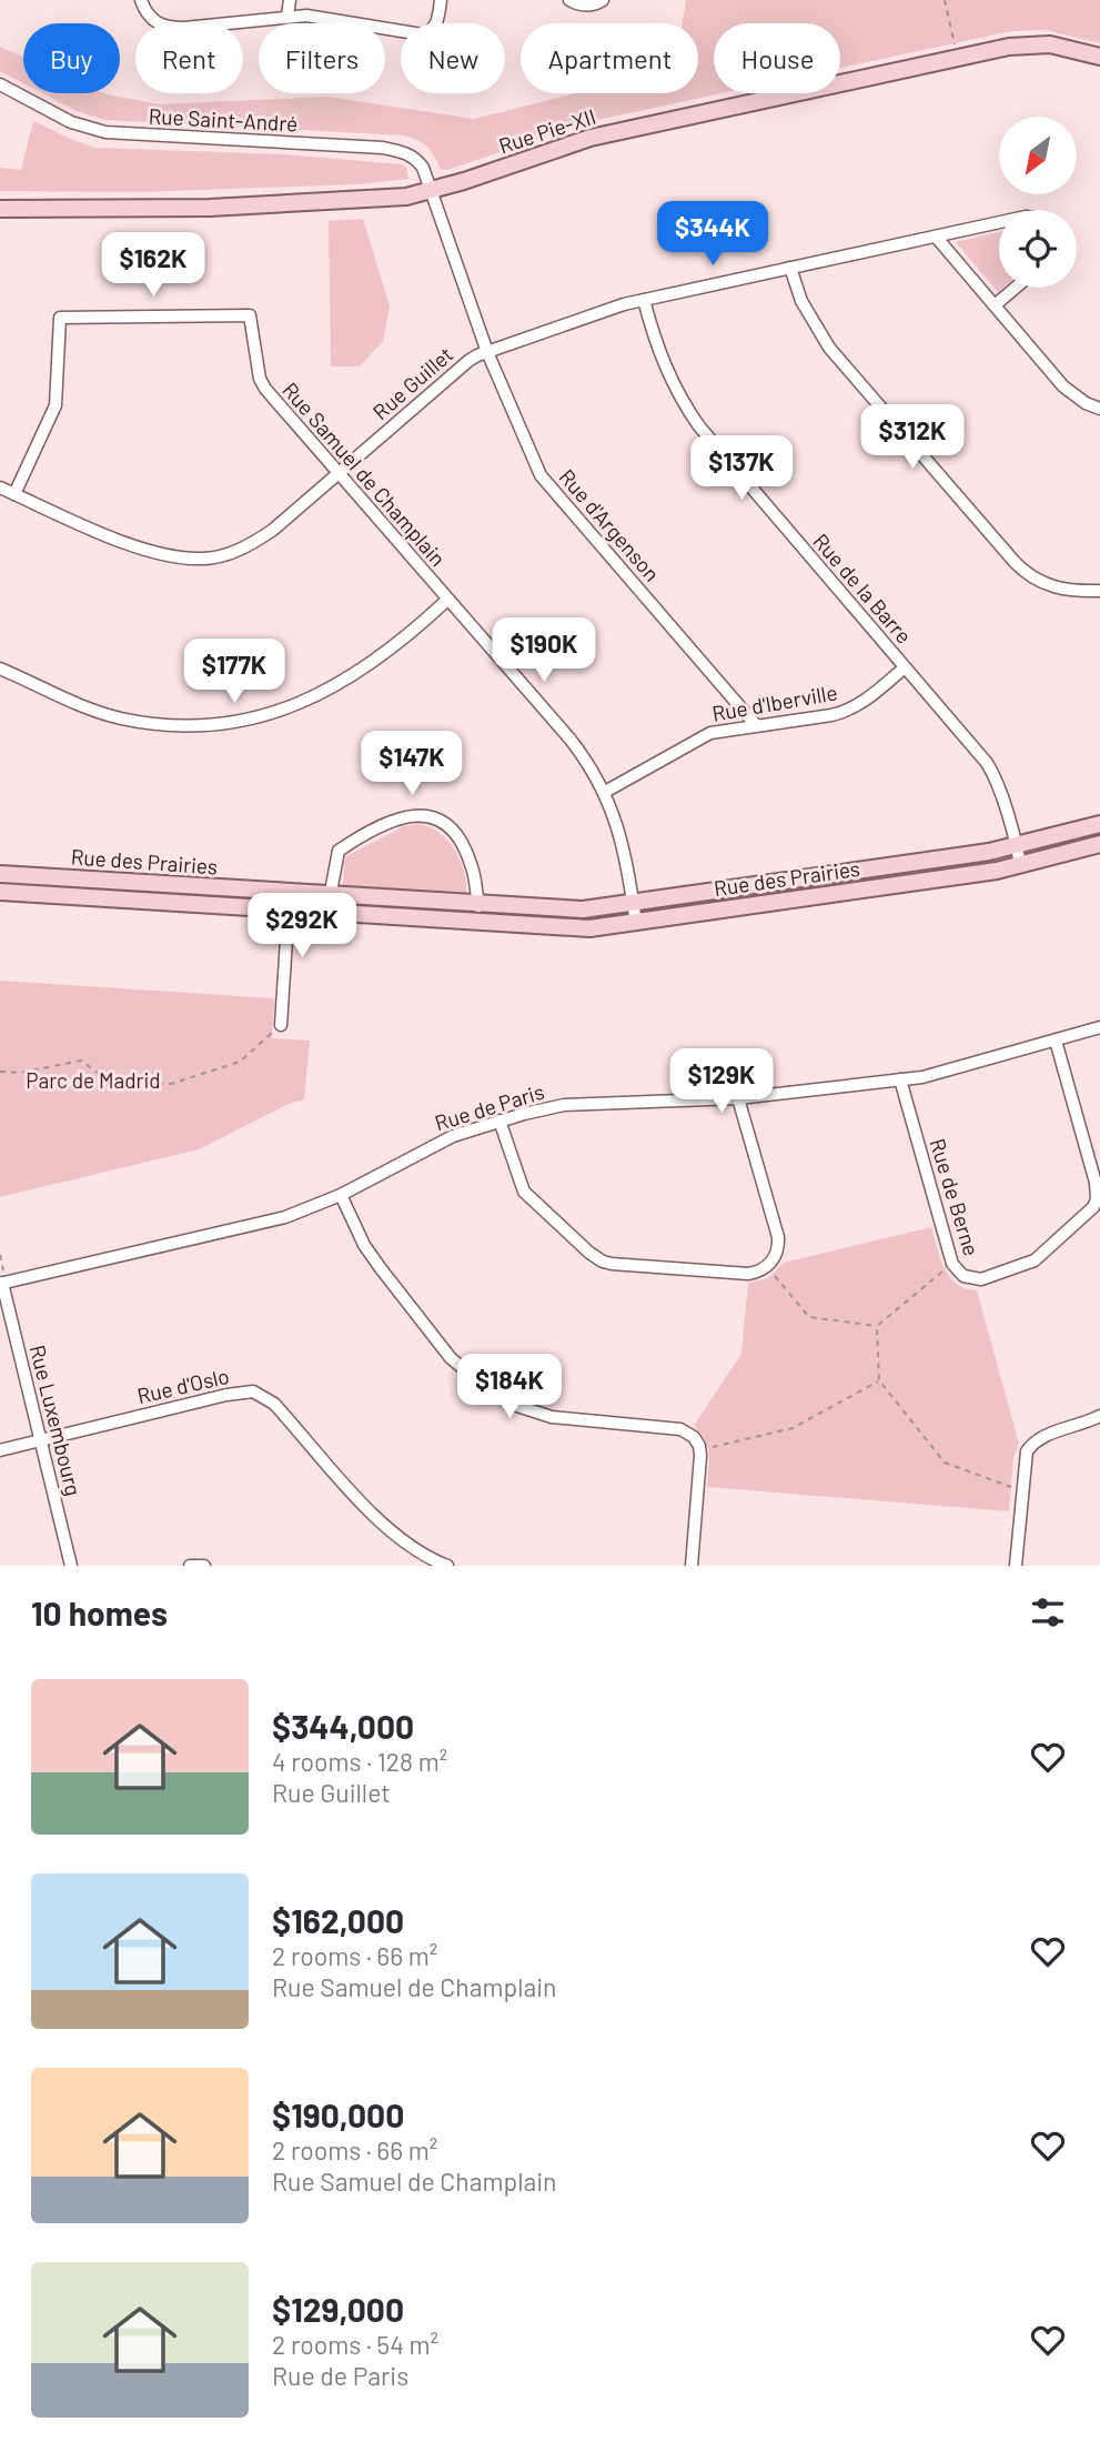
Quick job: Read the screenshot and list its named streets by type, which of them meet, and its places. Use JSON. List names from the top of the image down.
{
  "streets": {
    "street": [
      "Rue Saint-André",
      "Rue Pie-XII",
      "Rue Guillet",
      "Rue Samuel de Champlain",
      "Rue d'Argenson",
      "Rue de la Barre",
      "Rue d'Iberville",
      "Rue des Prairies",
      "Rue de Paris",
      "Rue de Berne",
      "Rue d'Oslo",
      "Rue Luxembourg"
    ]
  },
  "crossings": [
    ["Rue Saint-André", "Rue Pie-XII"],
    ["Rue Saint-André", "Rue d'Argenson"],
    ["Rue Pie-XII", "Rue d'Argenson"],
    ["Rue Guillet", "Rue Samuel de Champlain"],
    ["Rue Guillet", "Rue d'Argenson"],
    ["Rue Guillet", "Rue de la Barre"],
    ["Rue Samuel de Champlain", "Rue d'Iberville"],
    ["Rue Samuel de Champlain", "Rue des Prairies"],
    ["Rue d'Argenson", "Rue d'Iberville"],
    ["Rue de la Barre", "Rue d'Iberville"],
    ["Rue de la Barre", "Rue des Prairies"],
    ["Rue de Paris", "Rue de Berne"],
    ["Rue de Paris", "Rue Luxembourg"],
    ["Rue d'Oslo", "Rue Luxembourg"]
  ],
  "parks": ["Parc de Madrid"],
  "north": "bottom left",
  "page": {
    "chip": [
      "Buy",
      "Rent",
      "Filters",
      "New",
      "Apartment",
      "House"
    ],
    "price": [
      "$344K",
      "$162K",
      "$312K",
      "$137K",
      "$190K",
      "$177K",
      "$147K",
      "$292K",
      "$129K",
      "$184K"
    ],
    "heading": "10 homes",
    "list": [
      {
        "name": "$344,000",
        "note": "4 rooms · 128 m² · Rue Guillet"
      },
      {
        "name": "$162,000",
        "note": "2 rooms · 66 m² · Rue Samuel de Champlain"
      },
      {
        "name": "$190,000",
        "note": "2 rooms · 66 m² · Rue Samuel de Champlain"
      },
      {
        "name": "$129,000",
        "note": "2 rooms · 54 m² · Rue de Paris"
      }
    ]
  }
}
